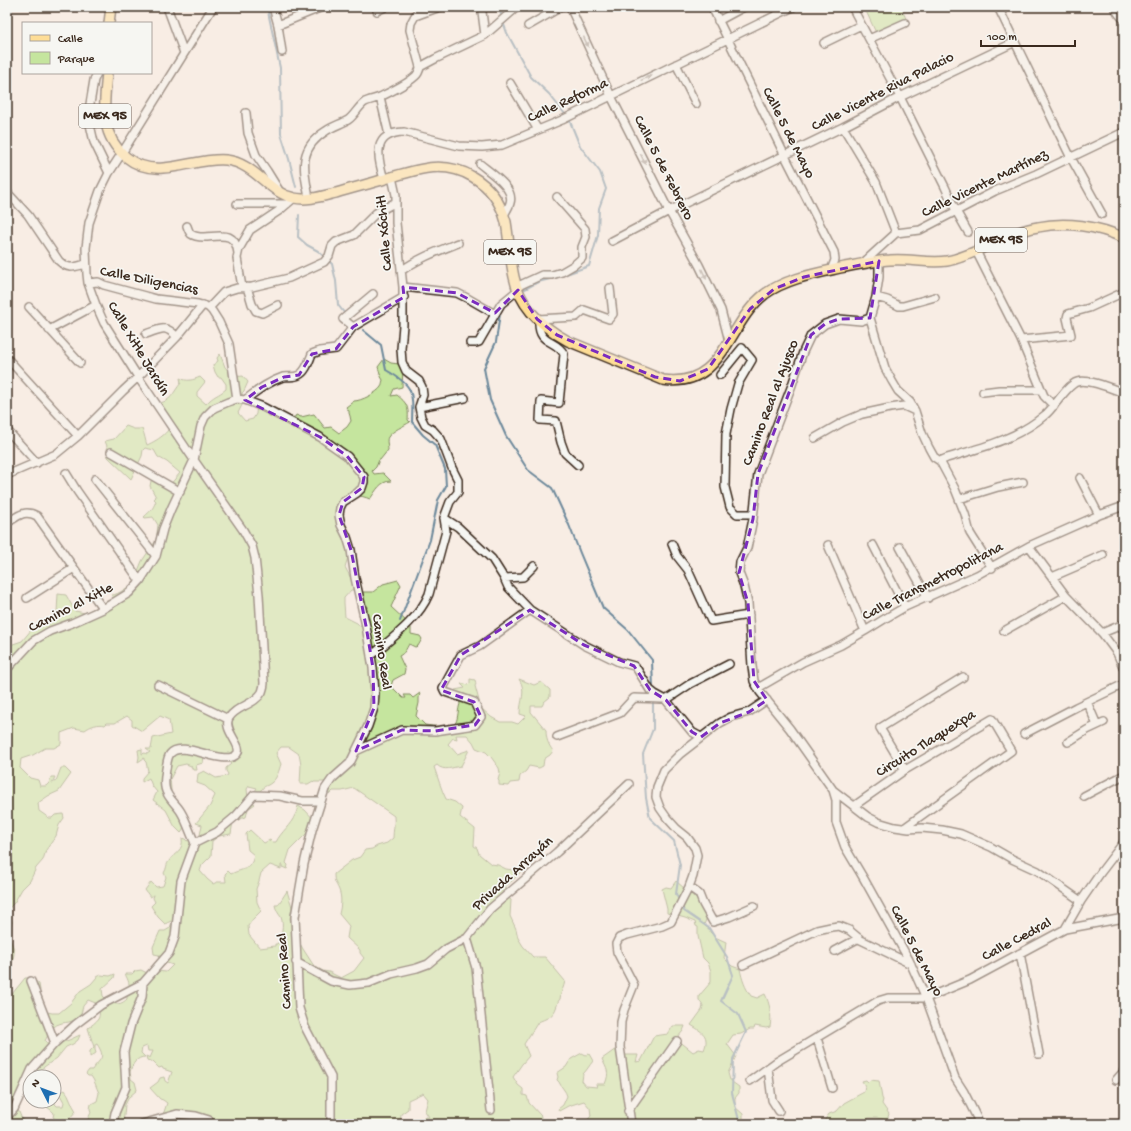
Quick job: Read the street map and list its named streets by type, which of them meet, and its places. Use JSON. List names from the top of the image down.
{
  "streets": {
    "main road": ["MEX 95"],
    "street": [
      "Calle Vicente Riva Palacio",
      "Calle Reforma",
      "Calle 5 de Mayo",
      "Calle 5 de Febrero",
      "Calle Vicente Martínez",
      "Calle Xóchitl",
      "Calle Diligencias",
      "Calle Xitle Jardín",
      "Camino Real al Ajusco",
      "Calle Transmetropolitana",
      "Camino al Xitle",
      "Camino Real",
      "Circuito Tlaquexpa",
      "Privada Arrayán",
      "Calle Cedral"
    ]
  },
  "crossings": [
    ["Calle Vicente Riva Palacio", "Calle 5 de Mayo"],
    ["Calle Vicente Riva Palacio", "Calle 5 de Febrero"],
    ["Calle Reforma", "Calle 5 de Mayo"],
    ["Calle Reforma", "Calle 5 de Febrero"],
    ["MEX 95", "Calle 5 de Mayo"],
    ["MEX 95", "Calle 5 de Febrero"],
    ["MEX 95", "Calle Xóchitl"],
    ["MEX 95", "Calle Xitle Jardín"],
    ["Calle 5 de Mayo", "Camino Real al Ajusco"],
    ["Calle 5 de Mayo", "Calle Cedral"],
    ["Calle Diligencias", "Calle Xitle Jardín"],
    ["Calle Diligencias", "Camino Real"],
    ["Calle Xitle Jardín", "Camino al Xitle"],
    ["Camino Real al Ajusco", "Calle Transmetropolitana"],
    ["Camino Real al Ajusco", "Circuito Tlaquexpa"],
    ["Camino Real", "Privada Arrayán"]
  ],
  "one_way": ["Calle 5 de Febrero"],
  "legend": ["Calle", "Parque"],
  "scale_bar": "100 m",
  "north": "top left"
}
